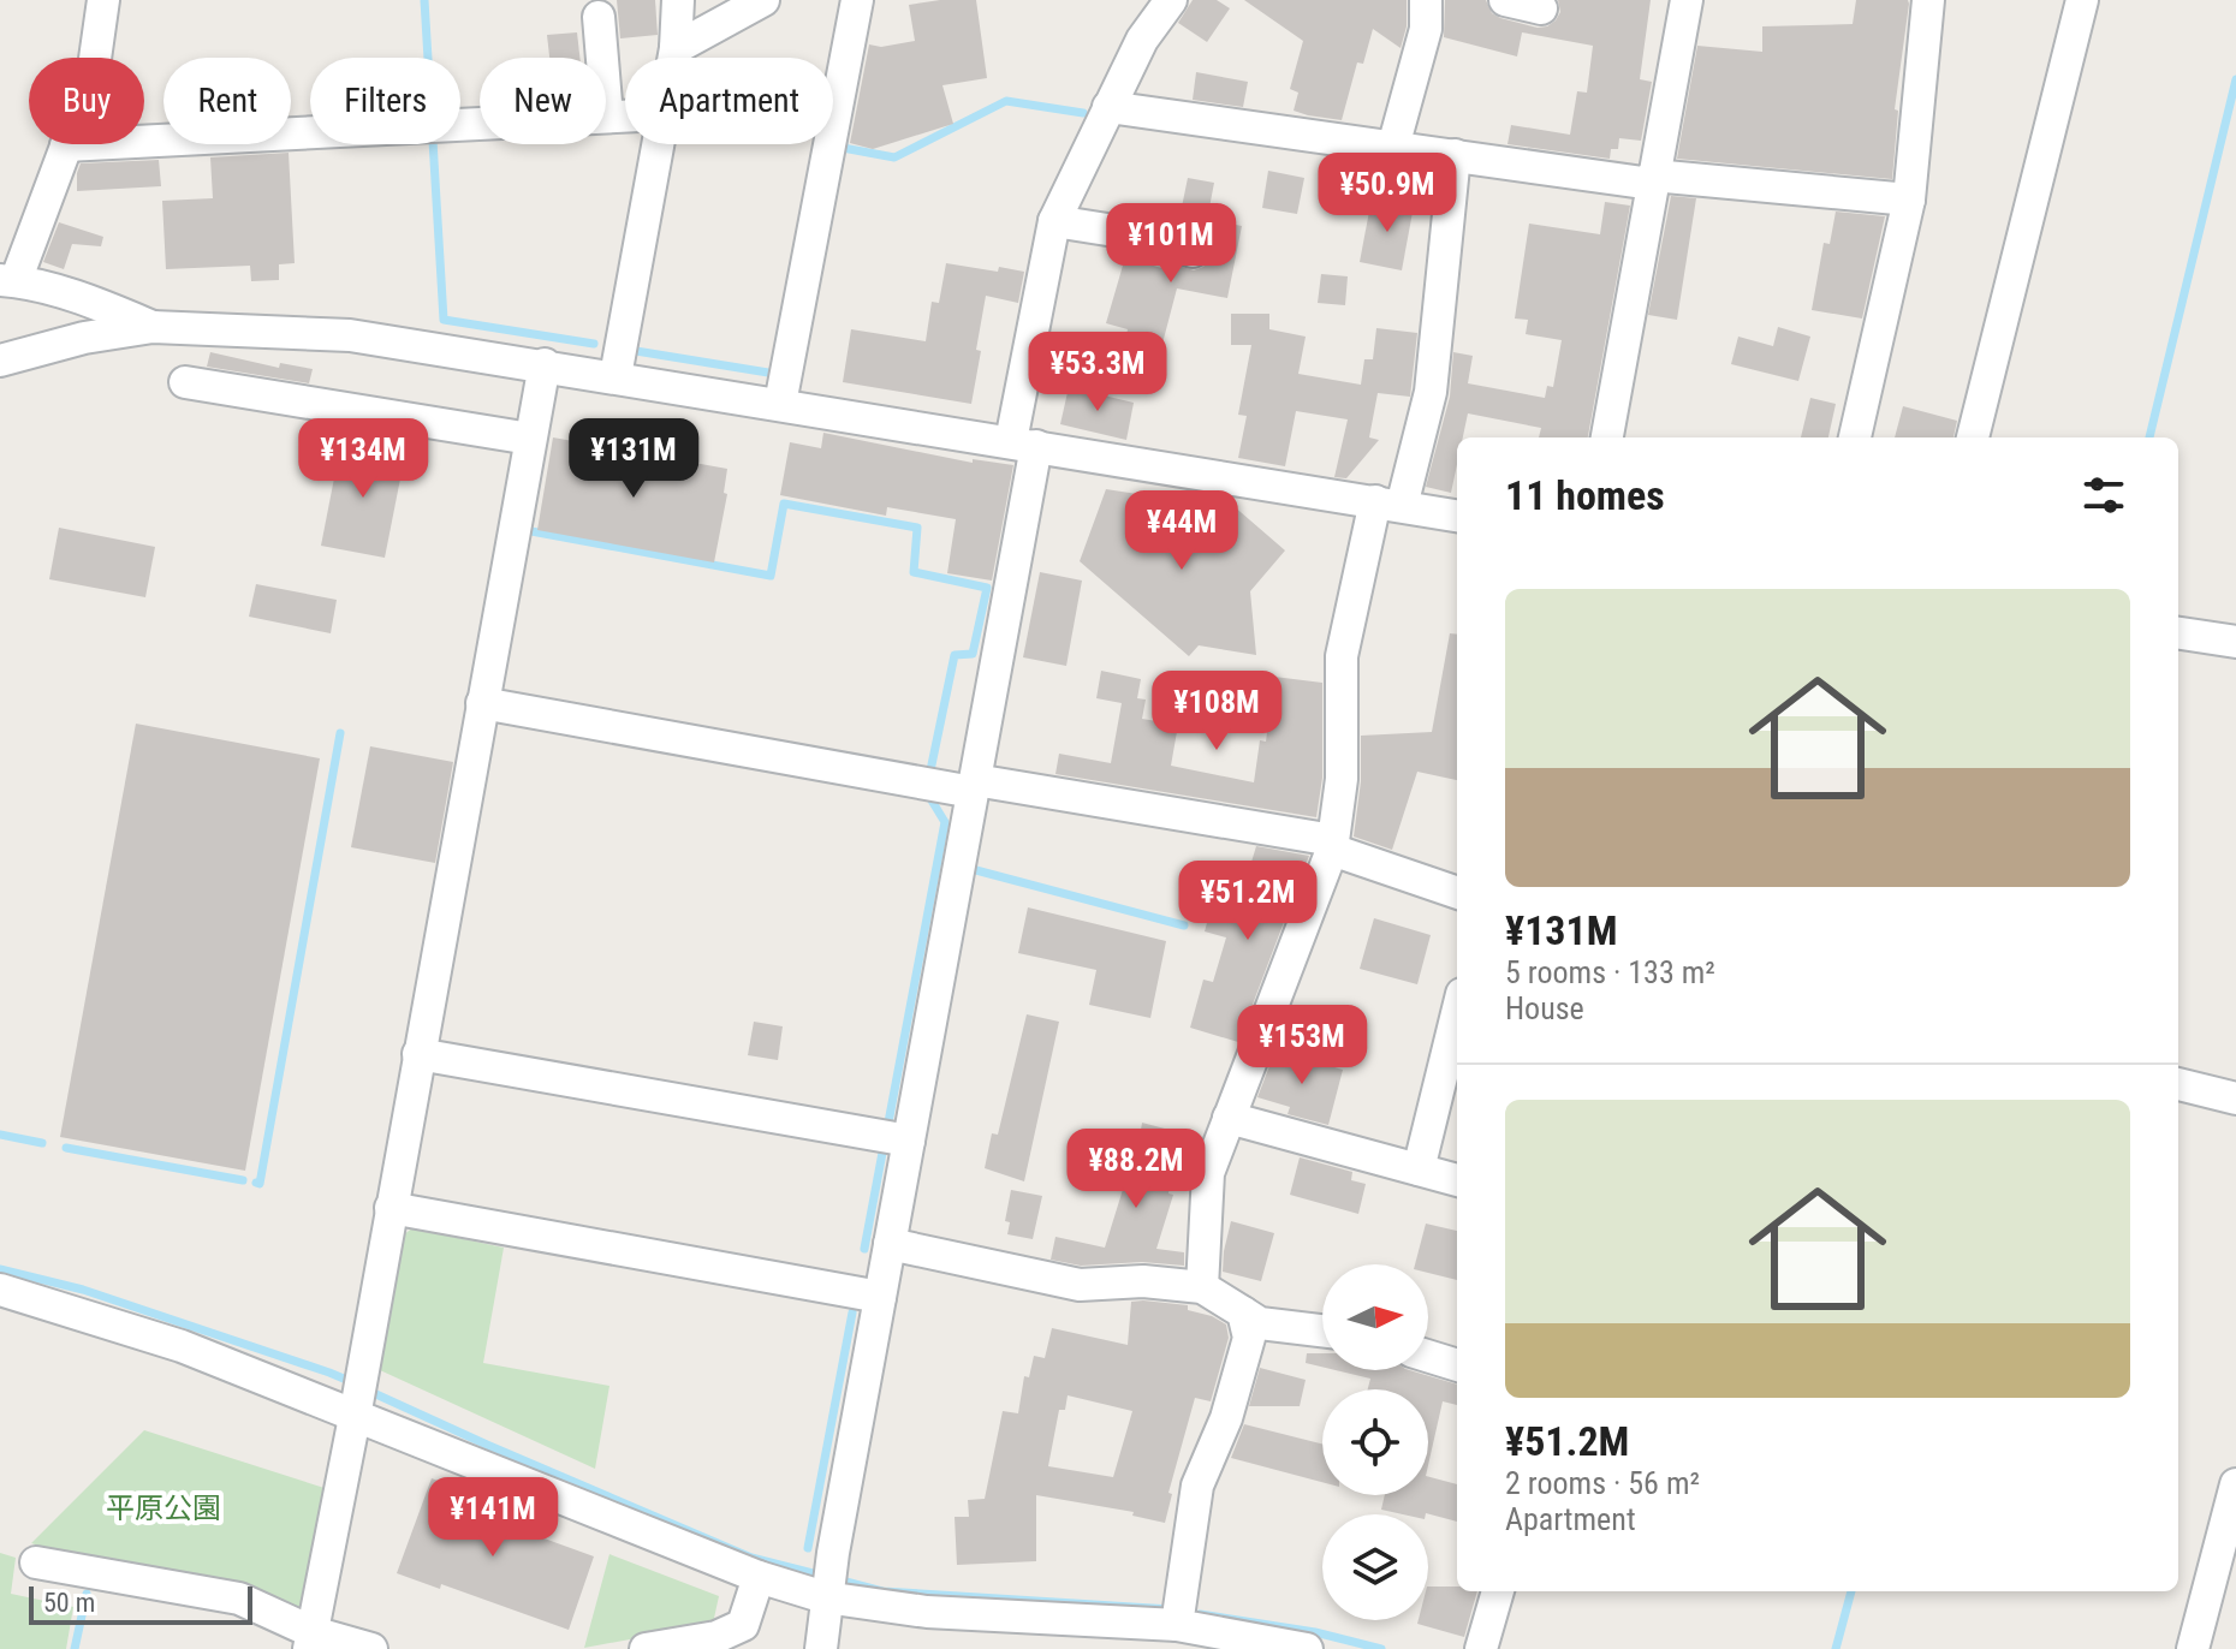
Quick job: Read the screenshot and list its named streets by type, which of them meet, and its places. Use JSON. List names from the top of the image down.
{
  "parks": ["平原公園"],
  "scale_bar": "50 m",
  "north": "right",
  "page": {
    "chip": [
      "Buy",
      "Rent",
      "Filters",
      "New",
      "Apartment"
    ],
    "price": [
      "¥50.9M",
      "¥101M",
      "¥53.3M",
      "¥134M",
      "¥131M",
      "¥44M",
      "¥108M",
      "¥51.2M",
      "¥153M",
      "¥88.2M",
      "¥141M"
    ],
    "heading": "11 homes",
    "list": [
      {
        "name": "¥131M",
        "note": "5 rooms · 133 m² · House"
      },
      {
        "name": "¥51.2M",
        "note": "2 rooms · 56 m² · Apartment"
      }
    ],
    "scale": "50 m"
  }
}
